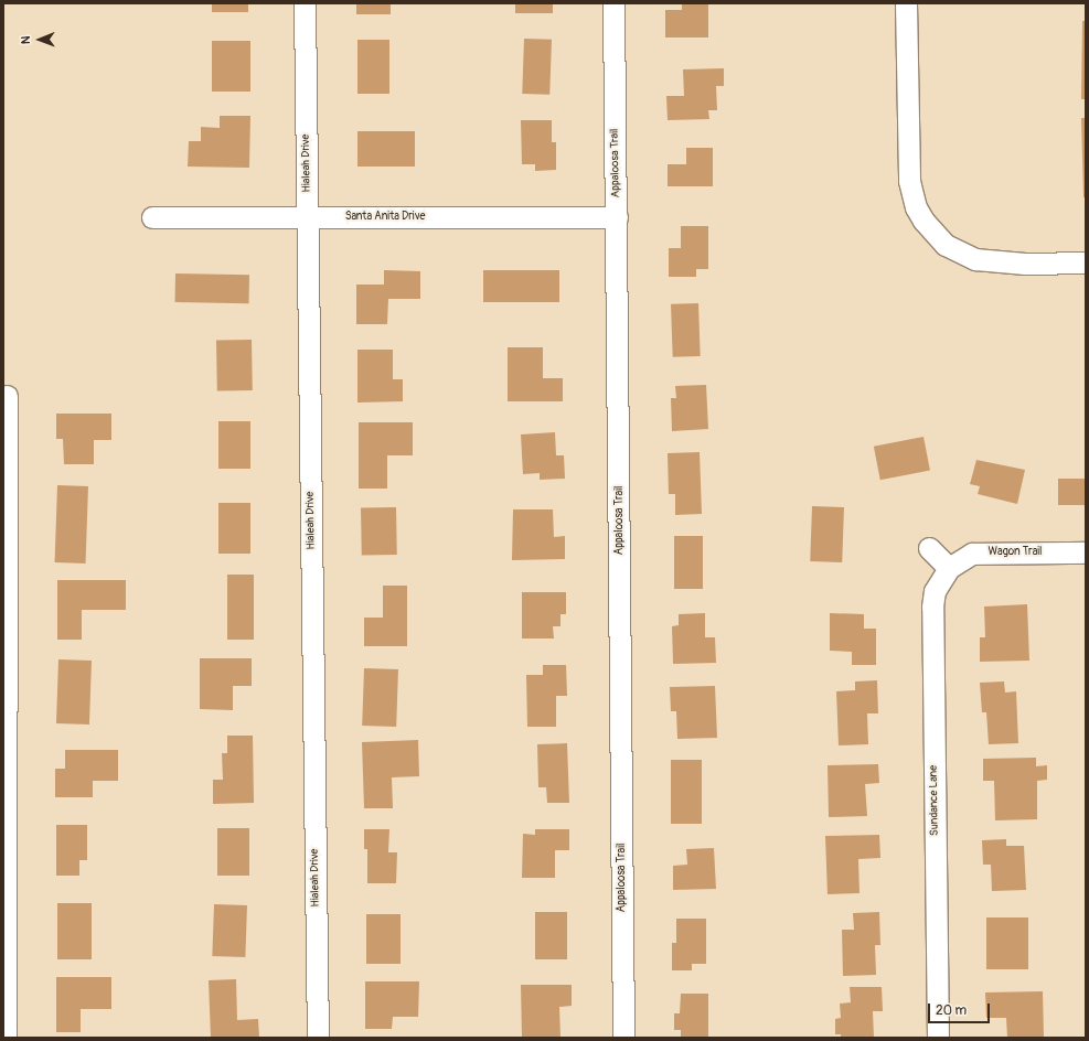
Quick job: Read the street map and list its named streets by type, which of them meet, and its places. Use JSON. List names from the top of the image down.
{
  "streets": {
    "street": [
      "Hialeah Drive",
      "Appaloosa Trail",
      "Santa Anita Drive",
      "Wagon Trail",
      "Sundance Lane"
    ]
  },
  "crossings": [
    ["Hialeah Drive", "Santa Anita Drive"],
    ["Appaloosa Trail", "Santa Anita Drive"],
    ["Wagon Trail", "Sundance Lane"]
  ],
  "scale_bar": "20 m",
  "north": "left"
}
